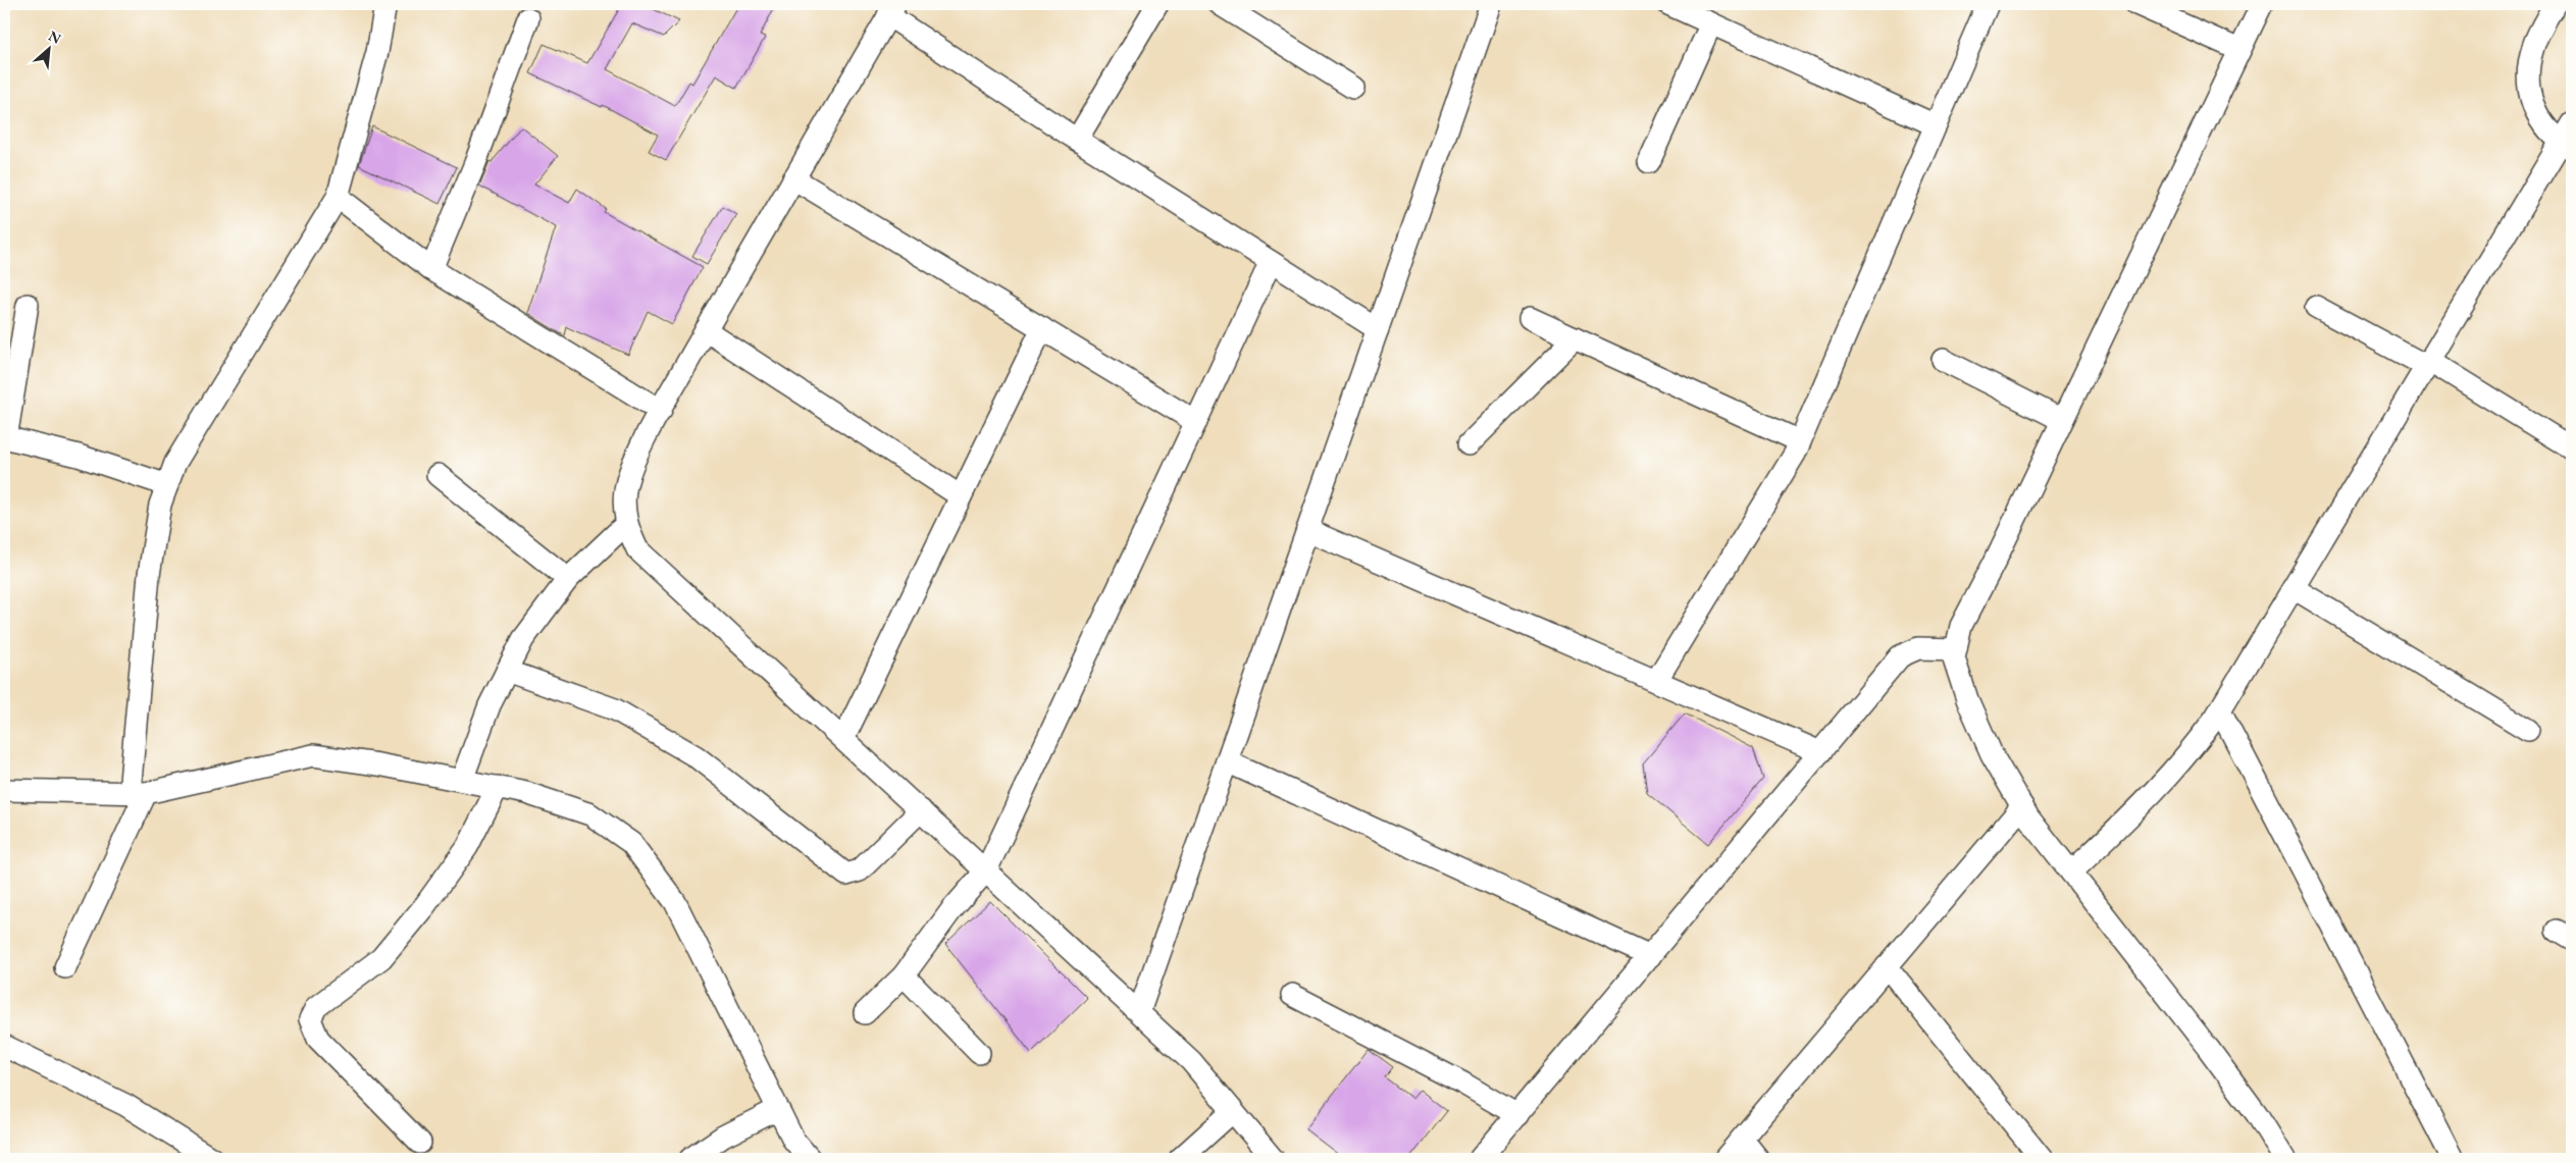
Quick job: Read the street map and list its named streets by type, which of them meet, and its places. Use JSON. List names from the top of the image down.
{
  "north": "top right"
}
